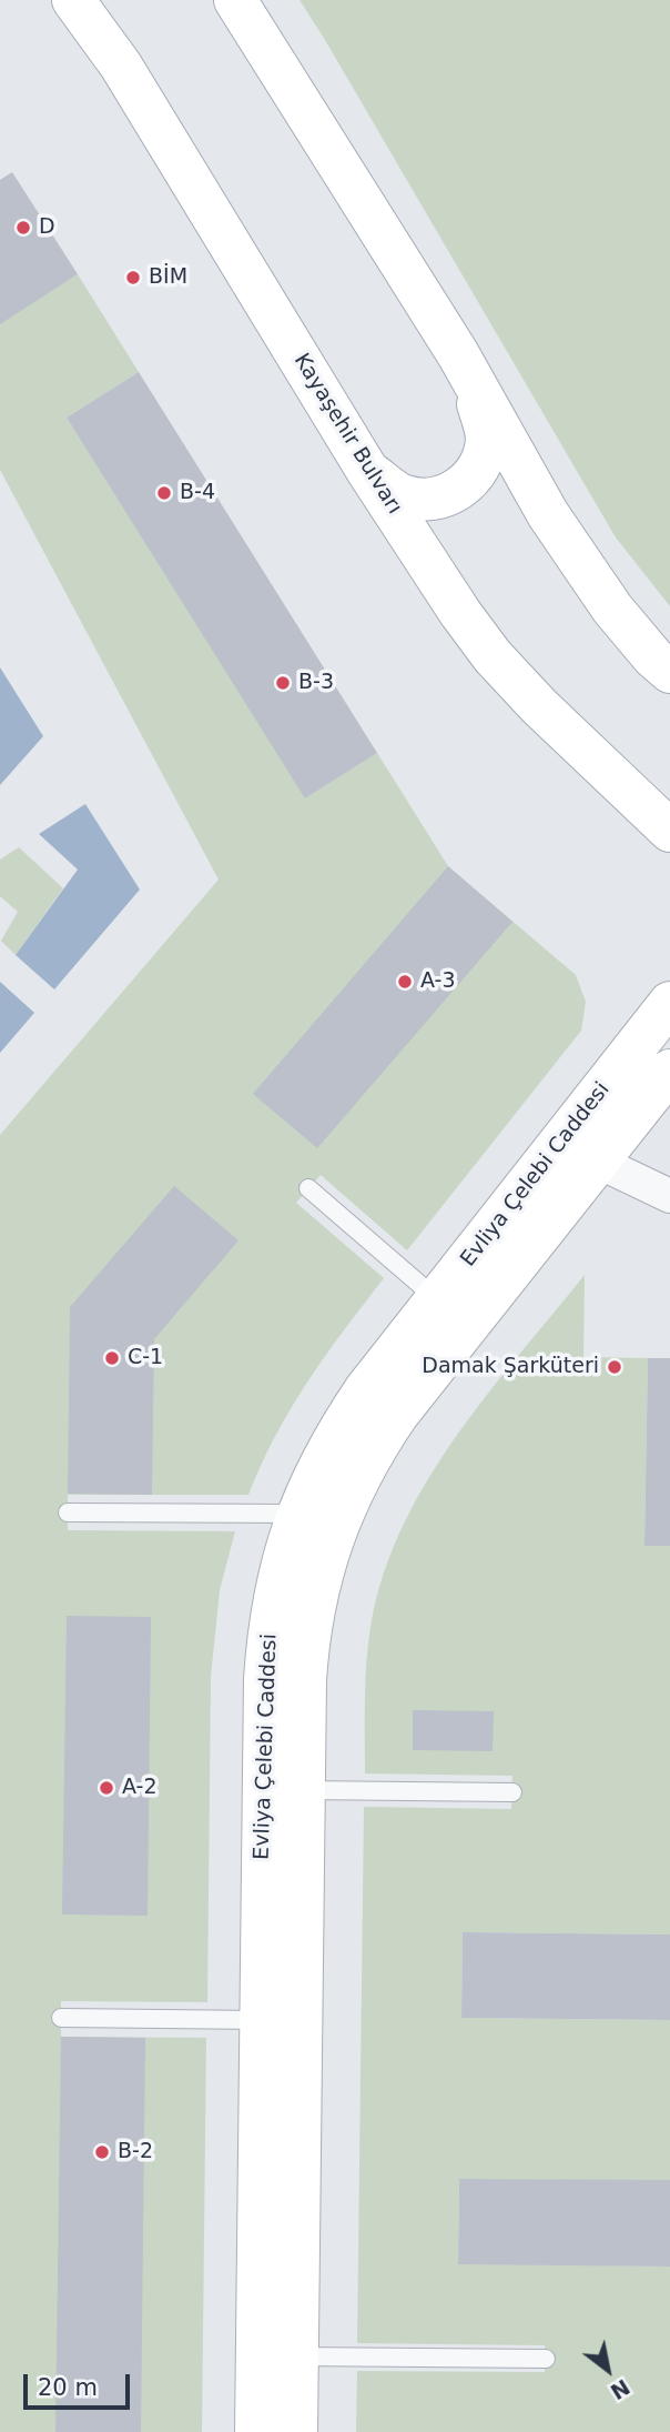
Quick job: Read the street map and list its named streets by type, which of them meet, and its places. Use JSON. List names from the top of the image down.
{
  "streets": {
    "street": ["Kayaşehir Bulvarı", "Evliya Çelebi Caddesi"]
  },
  "places": [
    "D",
    "BİM",
    "B-4",
    "B-3",
    "A-3",
    "C-1",
    "Damak Şarküteri",
    "A-2",
    "B-2"
  ],
  "scale_bar": "20 m",
  "north": "bottom right"
}
